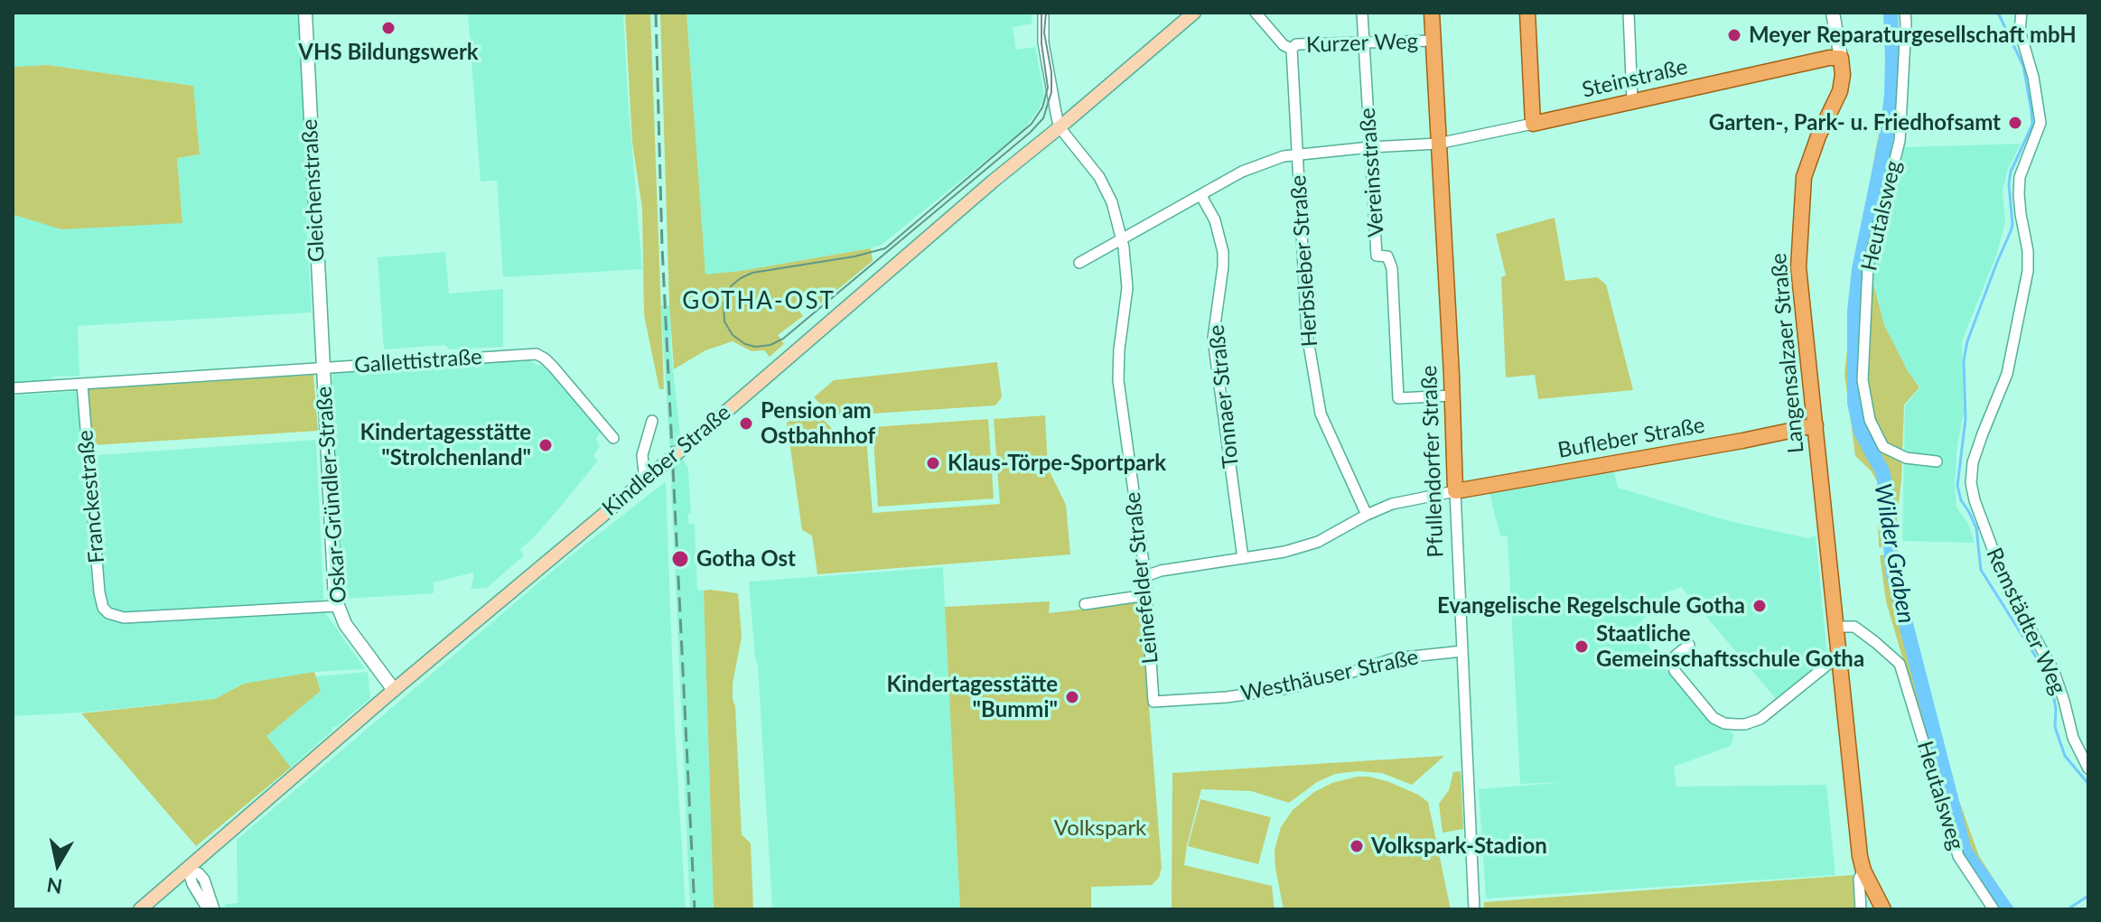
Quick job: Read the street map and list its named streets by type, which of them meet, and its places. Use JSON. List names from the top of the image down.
{
  "streets": {
    "main road": [
      "Steinstraße",
      "Langensalzaer Straße",
      "Bufleber Straße",
      "Kindleber Straße",
      "Pfullendorfer Straße"
    ],
    "street": [
      "Kurzer Weg",
      "Vereinsstraße",
      "Gleichenstraße",
      "Heutalsweg",
      "Herbsleber Straße",
      "Gallettistraße",
      "Tonnaer Straße",
      "Oskar-Gründler-Straße",
      "Franckestraße",
      "Leinefelder Straße",
      "Remstädter Weg",
      "Westhäuser Straße"
    ]
  },
  "crossings": [
    ["Kurzer Weg", "Vereinsstraße"],
    ["Kurzer Weg", "Herbsleber Straße"],
    ["Kurzer Weg", "Pfullendorfer Straße"],
    ["Steinstraße", "Vereinsstraße"],
    ["Steinstraße", "Herbsleber Straße"],
    ["Steinstraße", "Langensalzaer Straße"],
    ["Steinstraße", "Tonnaer Straße"],
    ["Steinstraße", "Pfullendorfer Straße"],
    ["Steinstraße", "Leinefelder Straße"],
    ["Vereinsstraße", "Pfullendorfer Straße"],
    ["Gleichenstraße", "Gallettistraße"],
    ["Gleichenstraße", "Oskar-Gründler-Straße"],
    ["Heutalsweg", "Langensalzaer Straße"],
    ["Langensalzaer Straße", "Bufleber Straße"],
    ["Gallettistraße", "Oskar-Gründler-Straße"],
    ["Gallettistraße", "Franckestraße"],
    ["Bufleber Straße", "Pfullendorfer Straße"],
    ["Kindleber Straße", "Oskar-Gründler-Straße"],
    ["Kindleber Straße", "Leinefelder Straße"],
    ["Pfullendorfer Straße", "Westhäuser Straße"],
    ["Oskar-Gründler-Straße", "Franckestraße"],
    ["Leinefelder Straße", "Westhäuser Straße"]
  ],
  "districts": ["GOTHA-OST"],
  "water": ["Wilder Graben"],
  "parks": ["Volkspark"],
  "places": [
    "VHS Bildungswerk",
    "Meyer Reparaturgesellschaft mbH",
    "Garten-, Park- u. Friedhofsamt",
    "Pension am Ostbahnhof",
    "Kindertagesstätte \"Strolchenland\"",
    "Klaus-Törpe-Sportpark",
    "Gotha Ost",
    "Evangelische Regelschule Gotha",
    "Staatliche Gemeinschaftsschule Gotha",
    "Kindertagesstätte \"Bummi\"",
    "Volkspark-Stadion"
  ],
  "north": "bottom"
}
